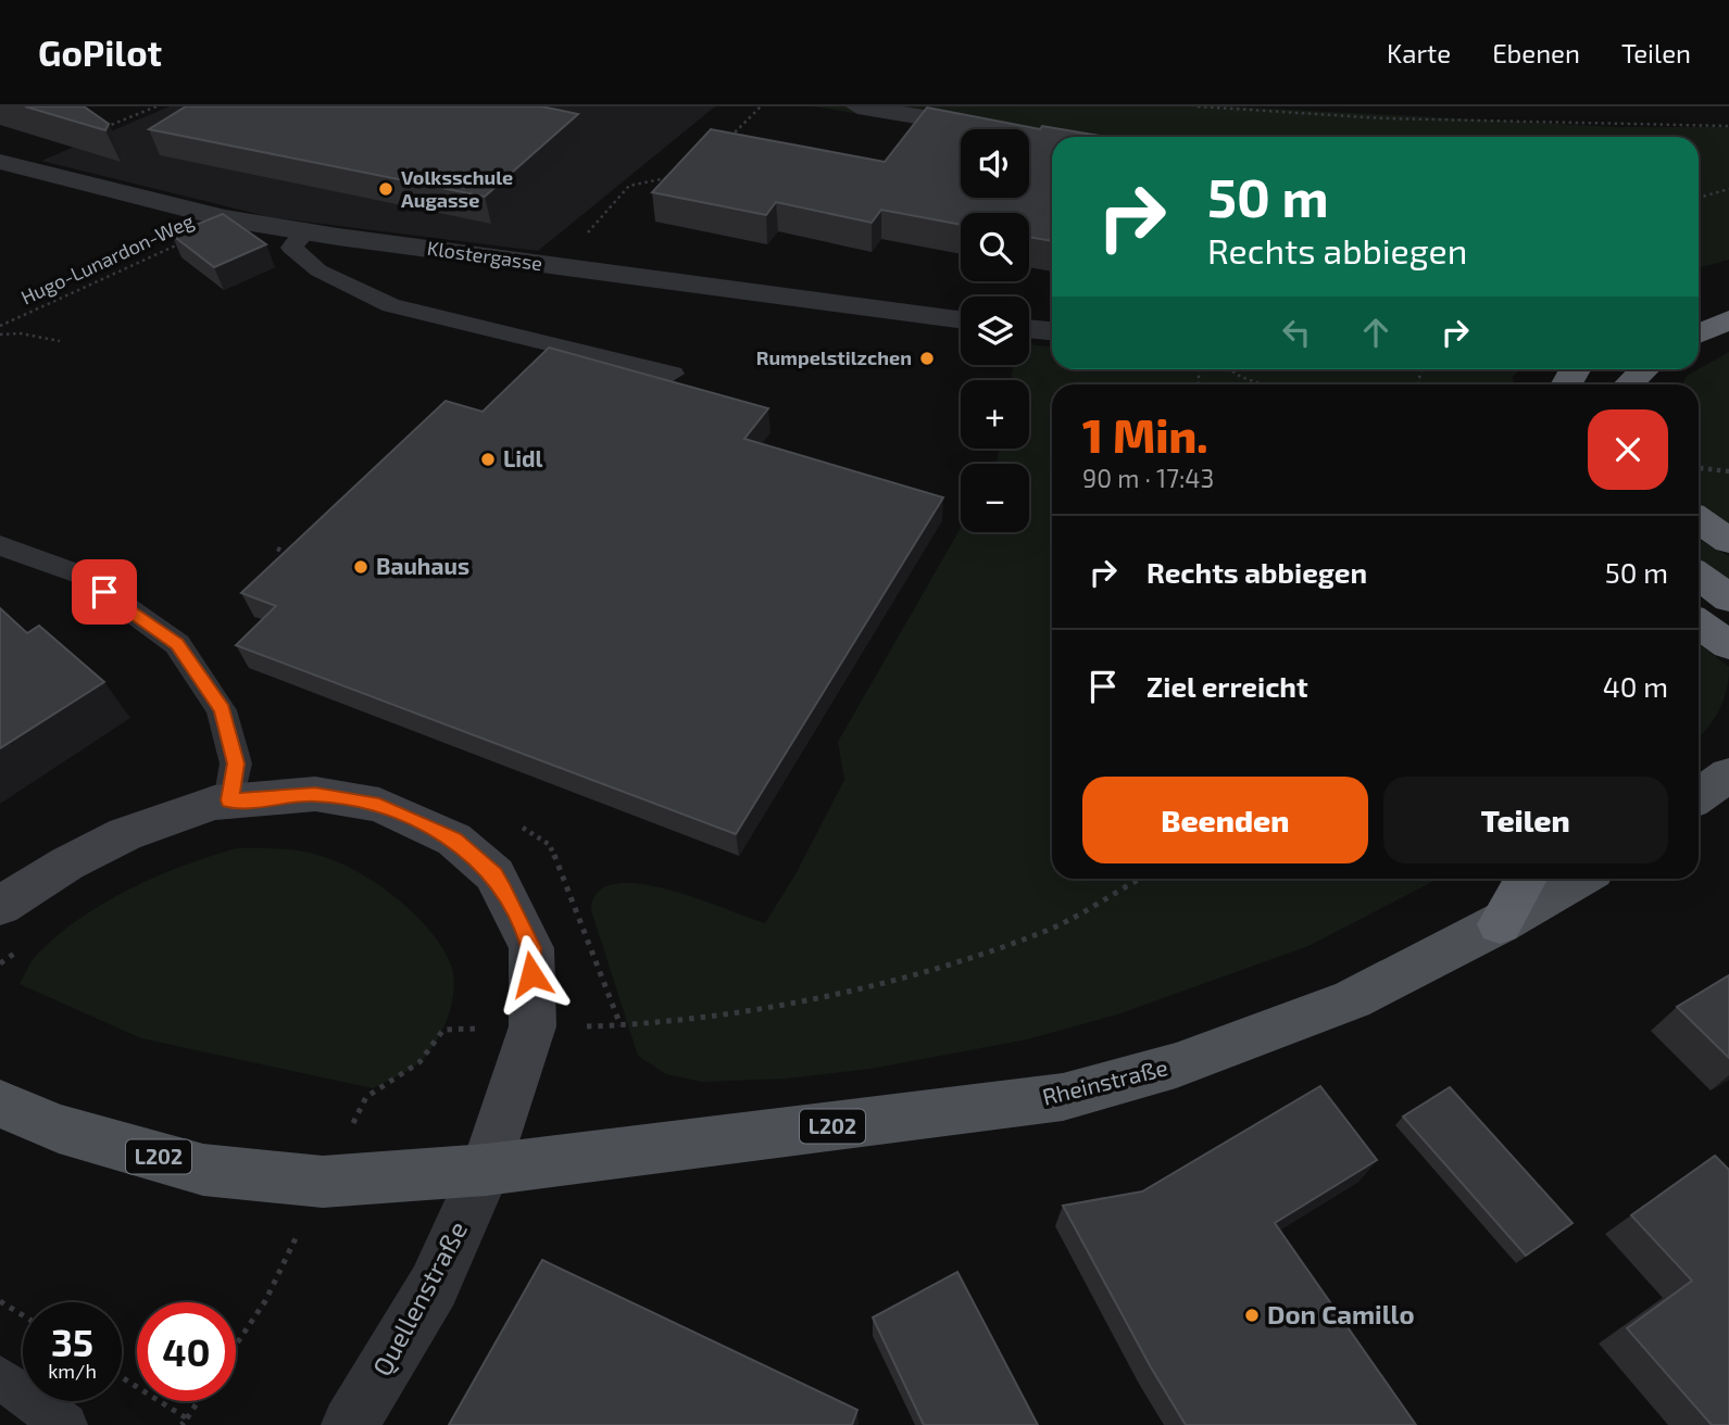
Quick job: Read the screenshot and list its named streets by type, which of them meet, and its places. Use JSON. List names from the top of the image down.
{
  "streets": {
    "main road": ["Rheinstraße", "L202"],
    "street": ["Klostergasse", "Quellenstraße"],
    "path": ["Hugo-Lunardon-Weg"]
  },
  "crossings": [
    ["Klostergasse", "Hugo-Lunardon-Weg"],
    ["Rheinstraße", "L202"],
    ["Rheinstraße", "Quellenstraße"],
    ["L202", "Quellenstraße"]
  ],
  "places": [
    "Volksschule Augasse",
    "Rumpelstilzchen",
    "Lidl",
    "Bauhaus",
    "Don Camillo"
  ],
  "page": {
    "header": "GoPilot",
    "nav": ["Karte", "Ebenen", "Teilen"],
    "map_buttons": ["+", "−"],
    "turn": ["50 m", "Rechts abbiegen"],
    "heading": ["1 Min.", "90 m · 17:43"],
    "list": [
      {
        "name": "Rechts abbiegen",
        "value": "50 m"
      },
      {
        "name": "Ziel erreicht",
        "value": "40 m"
      }
    ],
    "buttons": ["Beenden", "Teilen"],
    "speed": "35 km/h",
    "limit": "40"
  }
}
